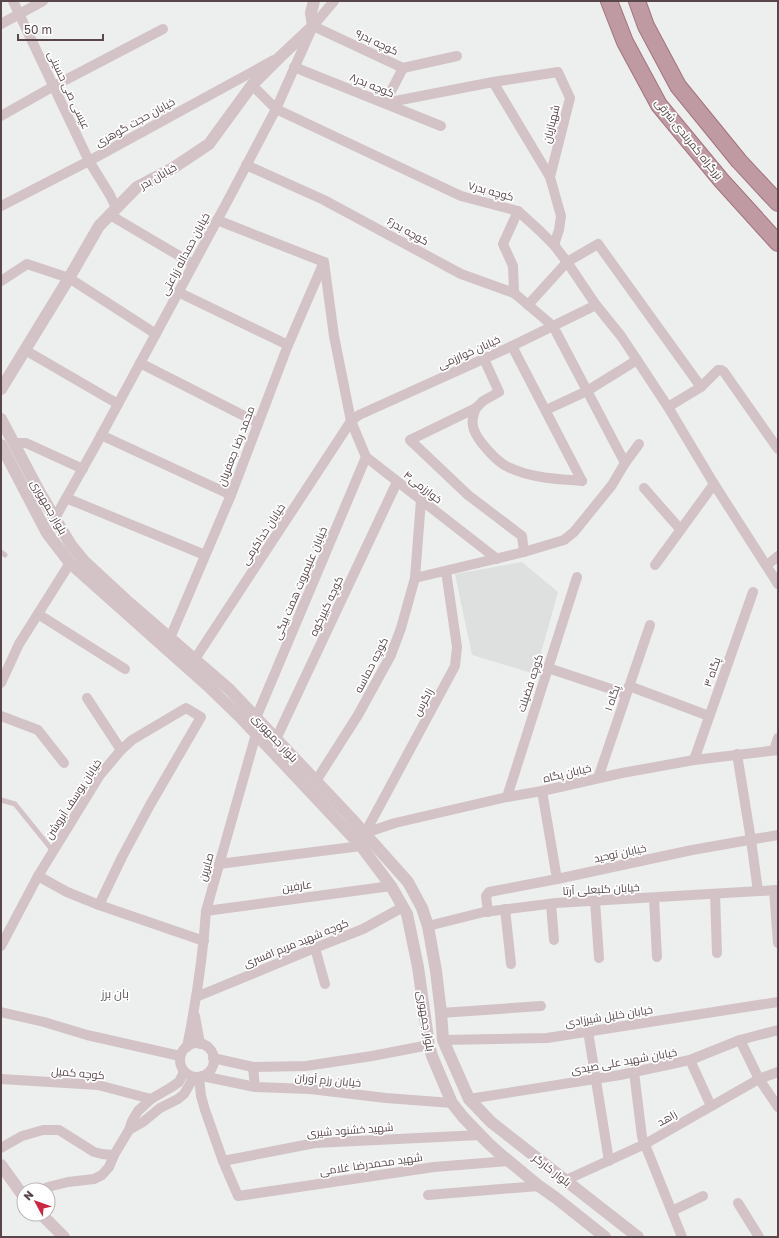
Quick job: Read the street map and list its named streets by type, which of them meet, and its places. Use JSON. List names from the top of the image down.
{
  "streets": {
    "highway": ["بزرگراه کمربندی شرقی"],
    "street": [
      "کوچه بدر۹",
      "کوچه بدر۸",
      "عیسی صی حسینی",
      "خیابان حجت گوهری",
      "شهبازیان",
      "خیابان بدر",
      "کوچه بدر۷",
      "کوچه بدر۶",
      "خیابان حمداله زراعتی",
      "خیابان خوارزمی",
      "محمد رضا جعفریان",
      "خوارزمی۴",
      "بلوار جمهوری",
      "خیابان خداکرمی",
      "خیابان علیمروت همت بیگی",
      "کوچه کبیرکوه",
      "کوچه حماسه",
      "پگاه ۳",
      "کوچه فضیلت",
      "پگاه ۱",
      "زاگرس",
      "خیابان پگاه",
      "خیابان یوسف آبروشن",
      "خیابان توحید",
      "صابرین",
      "عارفین",
      "خیابان کلبعلی آرتا",
      "کوچه شهید مریم افسری",
      "خیابان خلیل شیرزادی",
      "خیابان شهید علی صیدی",
      "کوچه کمیل",
      "خیابان رزم آوران",
      "زاهد",
      "شهید خشنود شیری",
      "شهید محمدرضا غلامی",
      "بلوار کارگر"
    ]
  },
  "crossings": [
    ["کوچه بدر۹", "خیابان بدر"],
    ["کوچه بدر۹", "خیابان حمداله زراعتی"],
    ["کوچه بدر۸", "خیابان حمداله زراعتی"],
    ["عیسی صی حسینی", "خیابان حجت گوهری"],
    ["عیسی صی حسینی", "خیابان بدر"],
    ["خیابان حجت گوهری", "خیابان بدر"],
    ["خیابان بدر", "کوچه بدر۷"],
    ["خیابان بدر", "خیابان حمداله زراعتی"],
    ["کوچه بدر۷", "خیابان حمداله زراعتی"],
    ["کوچه بدر۷", "خیابان خوارزمی"],
    ["کوچه بدر۶", "خیابان حمداله زراعتی"],
    ["کوچه بدر۶", "خیابان خوارزمی"],
    ["خیابان حمداله زراعتی", "بلوار جمهوری"],
    ["خیابان خوارزمی", "خوارزمی۴"],
    ["خیابان خوارزمی", "خیابان خداکرمی"],
    ["محمد رضا جعفریان", "خوارزمی۴"],
    ["محمد رضا جعفریان", "بلوار جمهوری"],
    ["خوارزمی۴", "خیابان خداکرمی"],
    ["خوارزمی۴", "خیابان علیمروت همت بیگی"],
    ["خوارزمی۴", "کوچه کبیرکوه"],
    ["خوارزمی۴", "کوچه حماسه"],
    ["بلوار جمهوری", "خیابان خداکرمی"],
    ["بلوار جمهوری", "خیابان علیمروت همت بیگی"],
    ["بلوار جمهوری", "کوچه کبیرکوه"],
    ["بلوار جمهوری", "کوچه حماسه"],
    ["بلوار جمهوری", "زاگرس"],
    ["بلوار جمهوری", "خیابان پگاه"],
    ["بلوار جمهوری", "صابرین"],
    ["بلوار جمهوری", "عارفین"],
    ["بلوار جمهوری", "خیابان کلبعلی آرتا"],
    ["بلوار جمهوری", "کوچه شهید مریم افسری"],
    ["بلوار جمهوری", "خیابان خلیل شیرزادی"],
    ["بلوار جمهوری", "خیابان شهید علی صیدی"],
    ["بلوار جمهوری", "خیابان رزم آوران"],
    ["بلوار جمهوری", "بلوار کارگر"],
    ["پگاه ۳", "خیابان پگاه"],
    ["کوچه فضیلت", "خیابان پگاه"],
    ["پگاه ۱", "خیابان پگاه"],
    ["زاگرس", "خیابان پگاه"],
    ["خیابان توحید", "خیابان کلبعلی آرتا"],
    ["صابرین", "عارفین"],
    ["صابرین", "کوچه شهید مریم افسری"],
    ["صابرین", "خیابان رزم آوران"],
    ["خیابان شهید علی صیدی", "بلوار کارگر"],
    ["خیابان رزم آوران", "بلوار کارگر"],
    ["زاهد", "بلوار کارگر"],
    ["شهید خشنود شیری", "شهید محمدرضا غلامی"],
    ["شهید خشنود شیری", "بلوار کارگر"],
    ["شهید محمدرضا غلامی", "بلوار کارگر"]
  ],
  "districts": ["بان برز"],
  "scale_bar": "50 m",
  "north": "top left"
}
